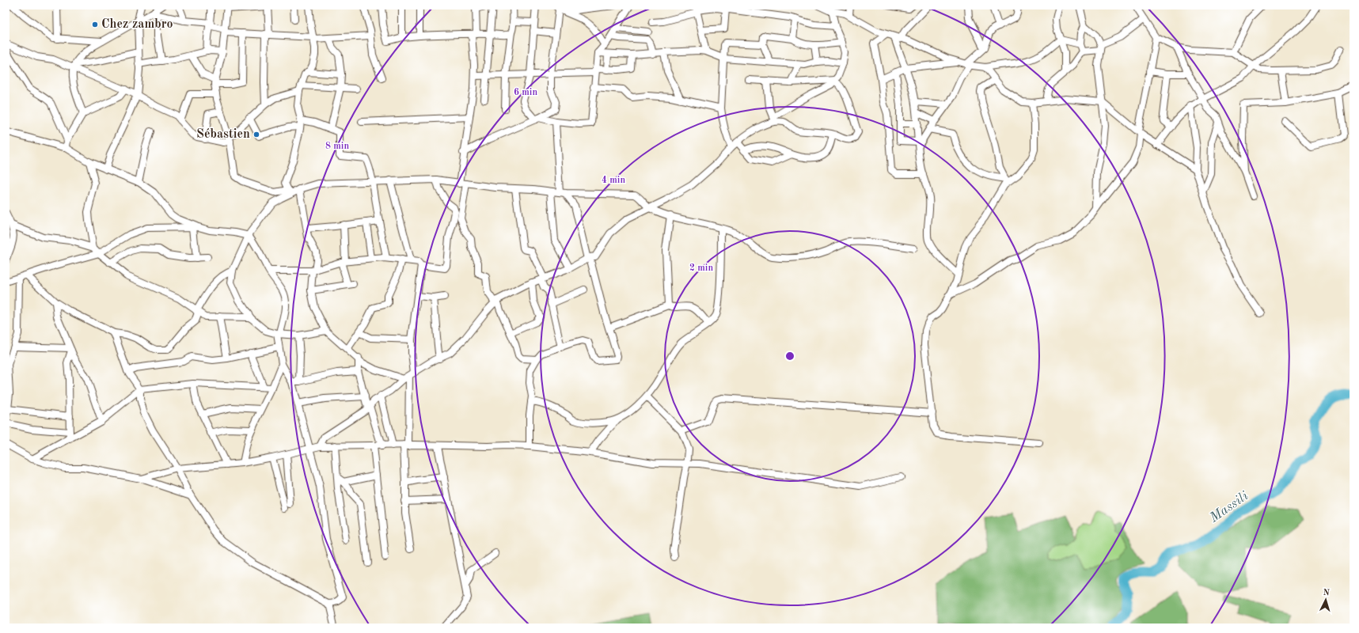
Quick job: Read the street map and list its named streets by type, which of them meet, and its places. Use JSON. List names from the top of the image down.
{
  "water": ["Massili"],
  "places": ["Chez zambro", "Sébastien"],
  "north": "top",
  "rings": [
    "6 min",
    "8 min",
    "4 min",
    "2 min"
  ]
}
